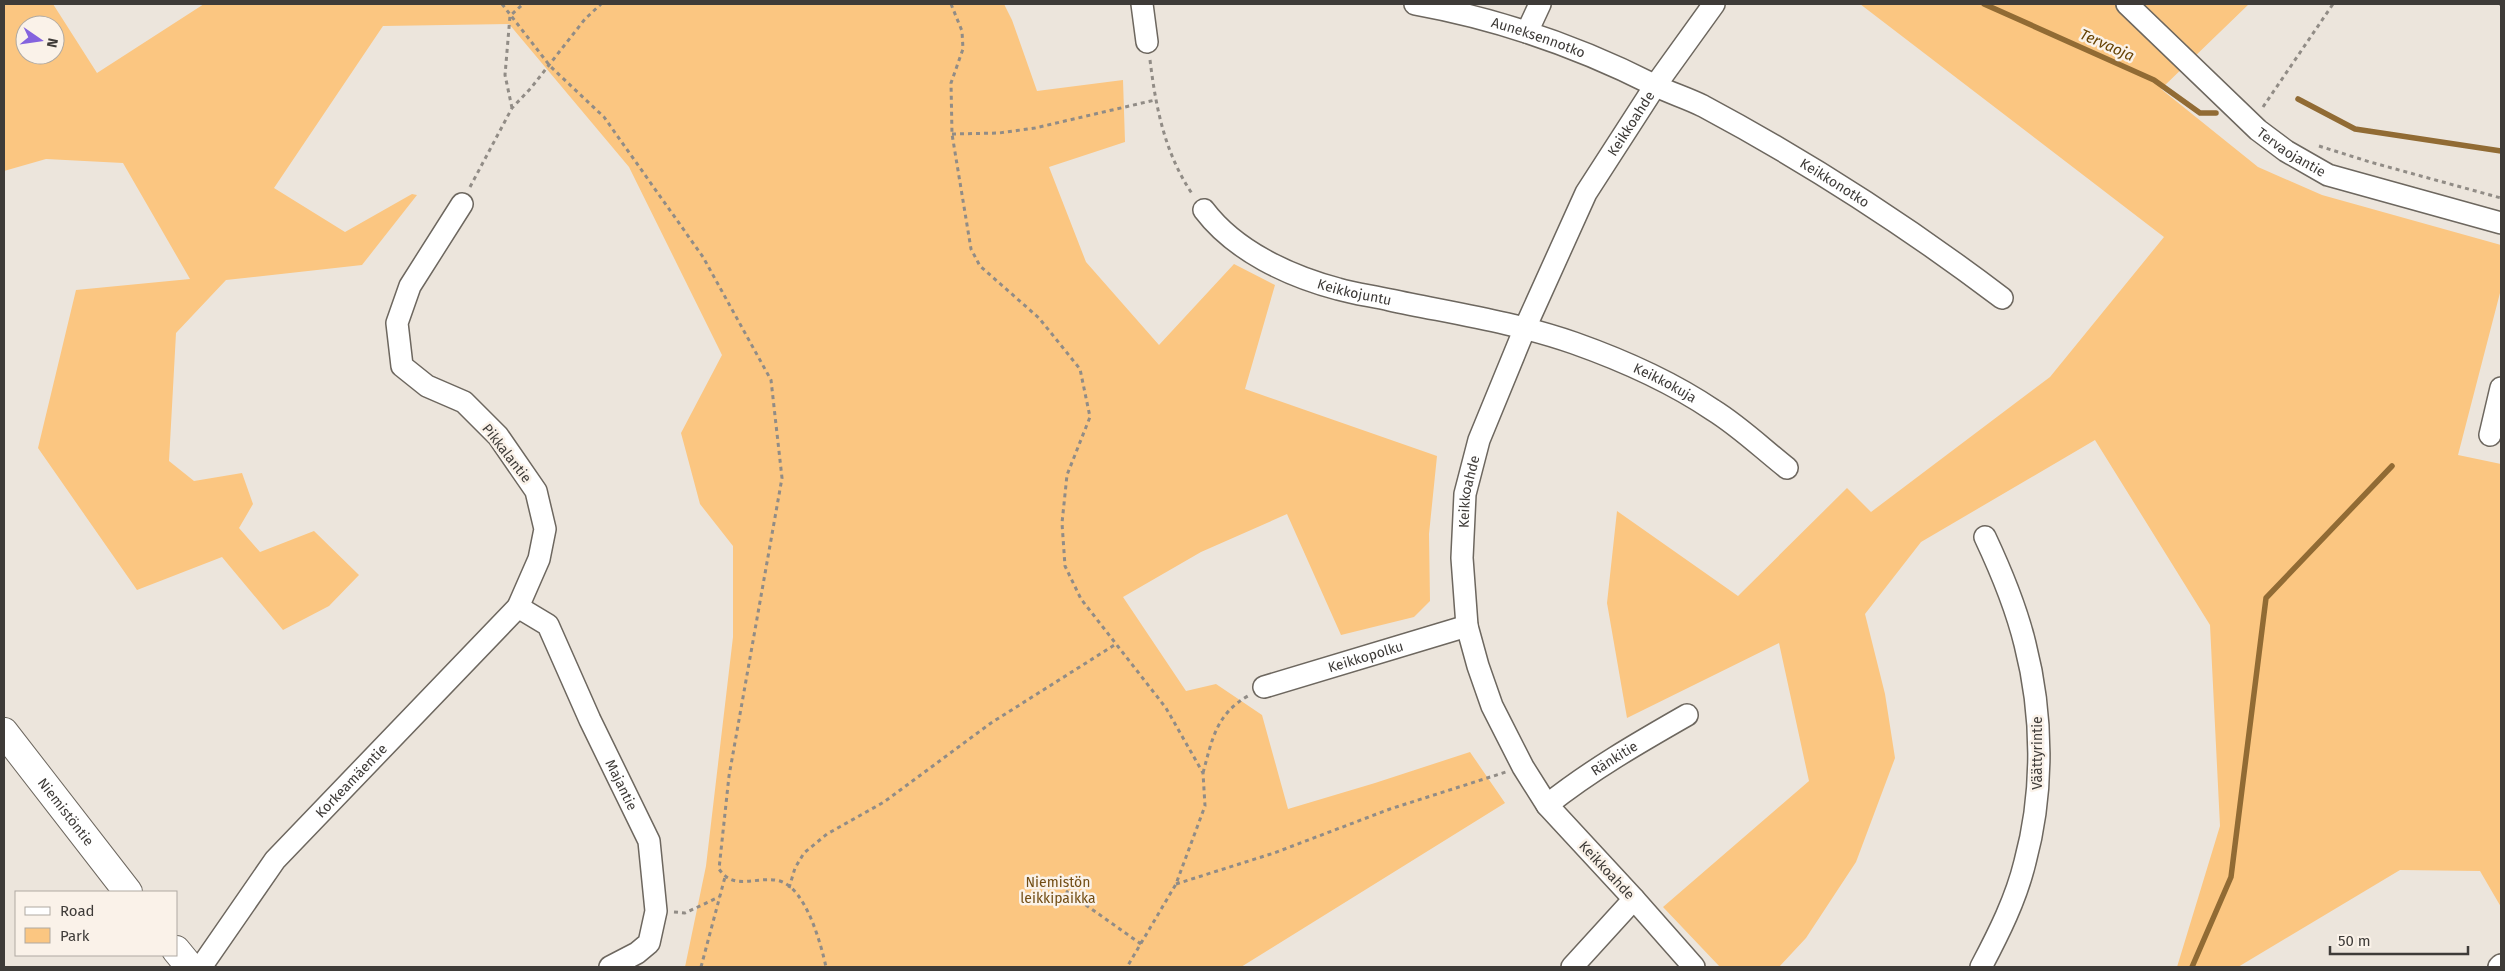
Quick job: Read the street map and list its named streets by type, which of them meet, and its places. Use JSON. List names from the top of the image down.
{
  "streets": {
    "street": [
      "Auneksennotko",
      "Keikkoahde",
      "Tervaojantie",
      "Keikkonotko",
      "Keikkojuntu",
      "Keikkokuja",
      "Pikkalantie",
      "Keikkopolku",
      "Väättyrintie",
      "Ränkitie",
      "Korkeamäentie",
      "Majantie",
      "Niemistöntie"
    ]
  },
  "crossings": [
    ["Auneksennotko", "Keikkoahde"],
    ["Auneksennotko", "Keikkonotko"],
    ["Keikkoahde", "Keikkonotko"],
    ["Keikkoahde", "Keikkojuntu"],
    ["Keikkoahde", "Keikkokuja"],
    ["Keikkoahde", "Keikkopolku"],
    ["Keikkoahde", "Ränkitie"],
    ["Keikkojuntu", "Keikkokuja"],
    ["Pikkalantie", "Korkeamäentie"],
    ["Pikkalantie", "Majantie"],
    ["Korkeamäentie", "Majantie"]
  ],
  "water": ["Tervaoja"],
  "parks": ["Niemistön leikkipaikka"],
  "legend": ["Road", "Park"],
  "scale_bar": "50 m",
  "north": "right"
}
